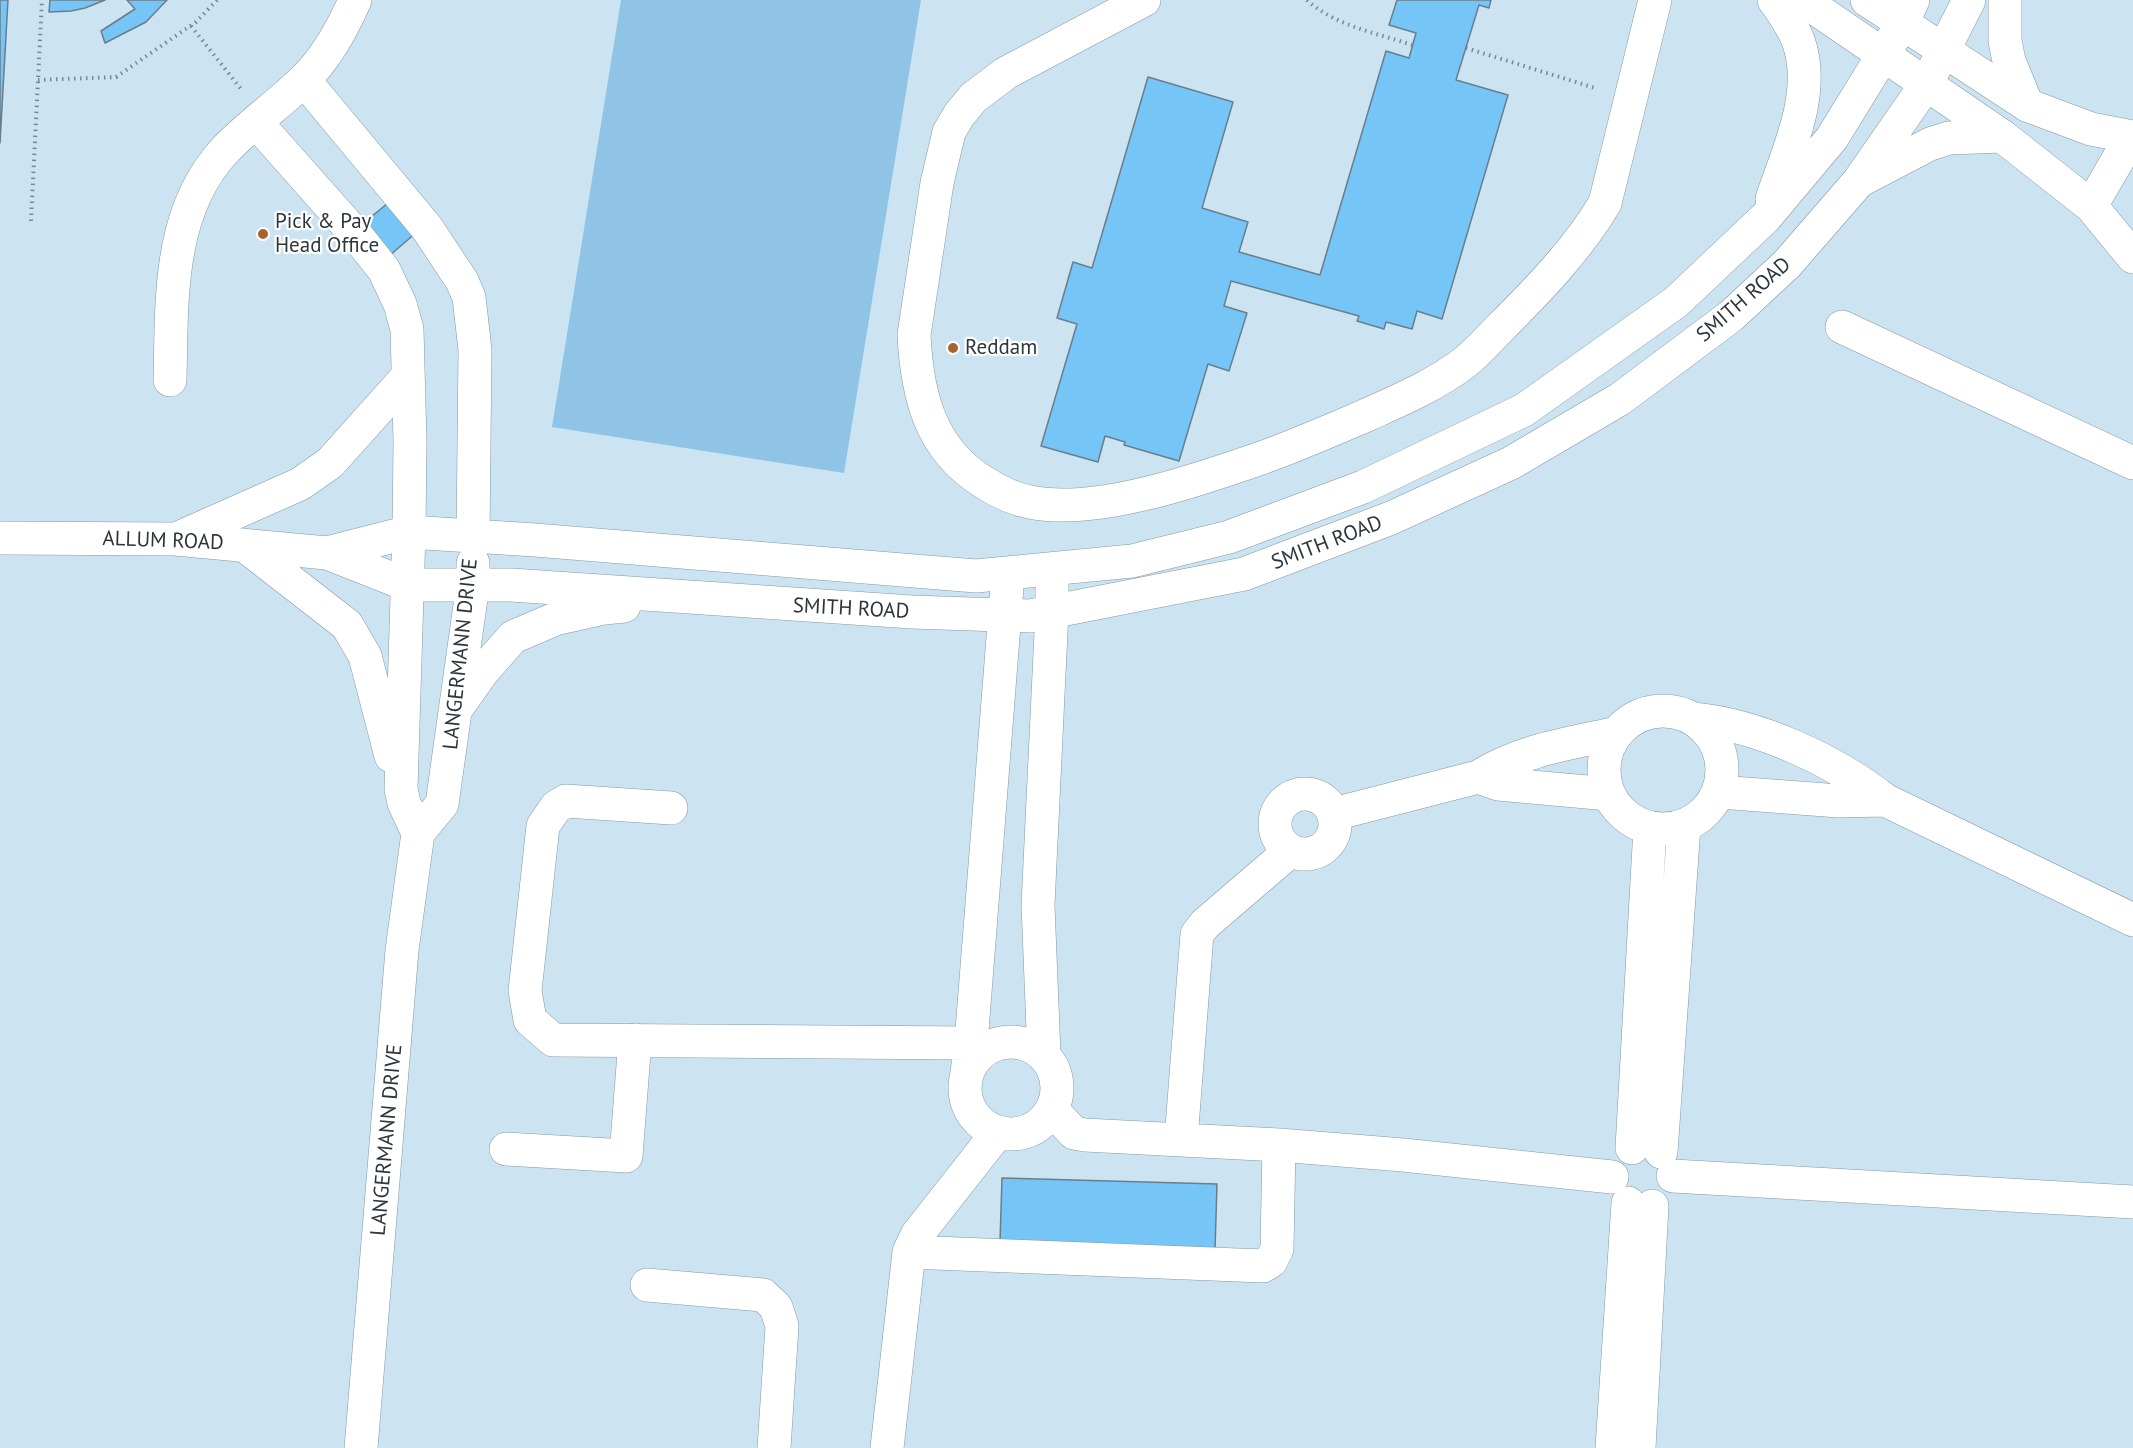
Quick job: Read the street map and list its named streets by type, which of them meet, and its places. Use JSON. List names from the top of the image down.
{
  "streets": {
    "main road": ["SMITH ROAD", "ALLUM ROAD", "LANGERMANN DRIVE"]
  },
  "crossings": [
    ["SMITH ROAD", "ALLUM ROAD"],
    ["SMITH ROAD", "LANGERMANN DRIVE"],
    ["ALLUM ROAD", "LANGERMANN DRIVE"]
  ],
  "places": ["Pick & Pay Head Office", "Reddam"]
}
